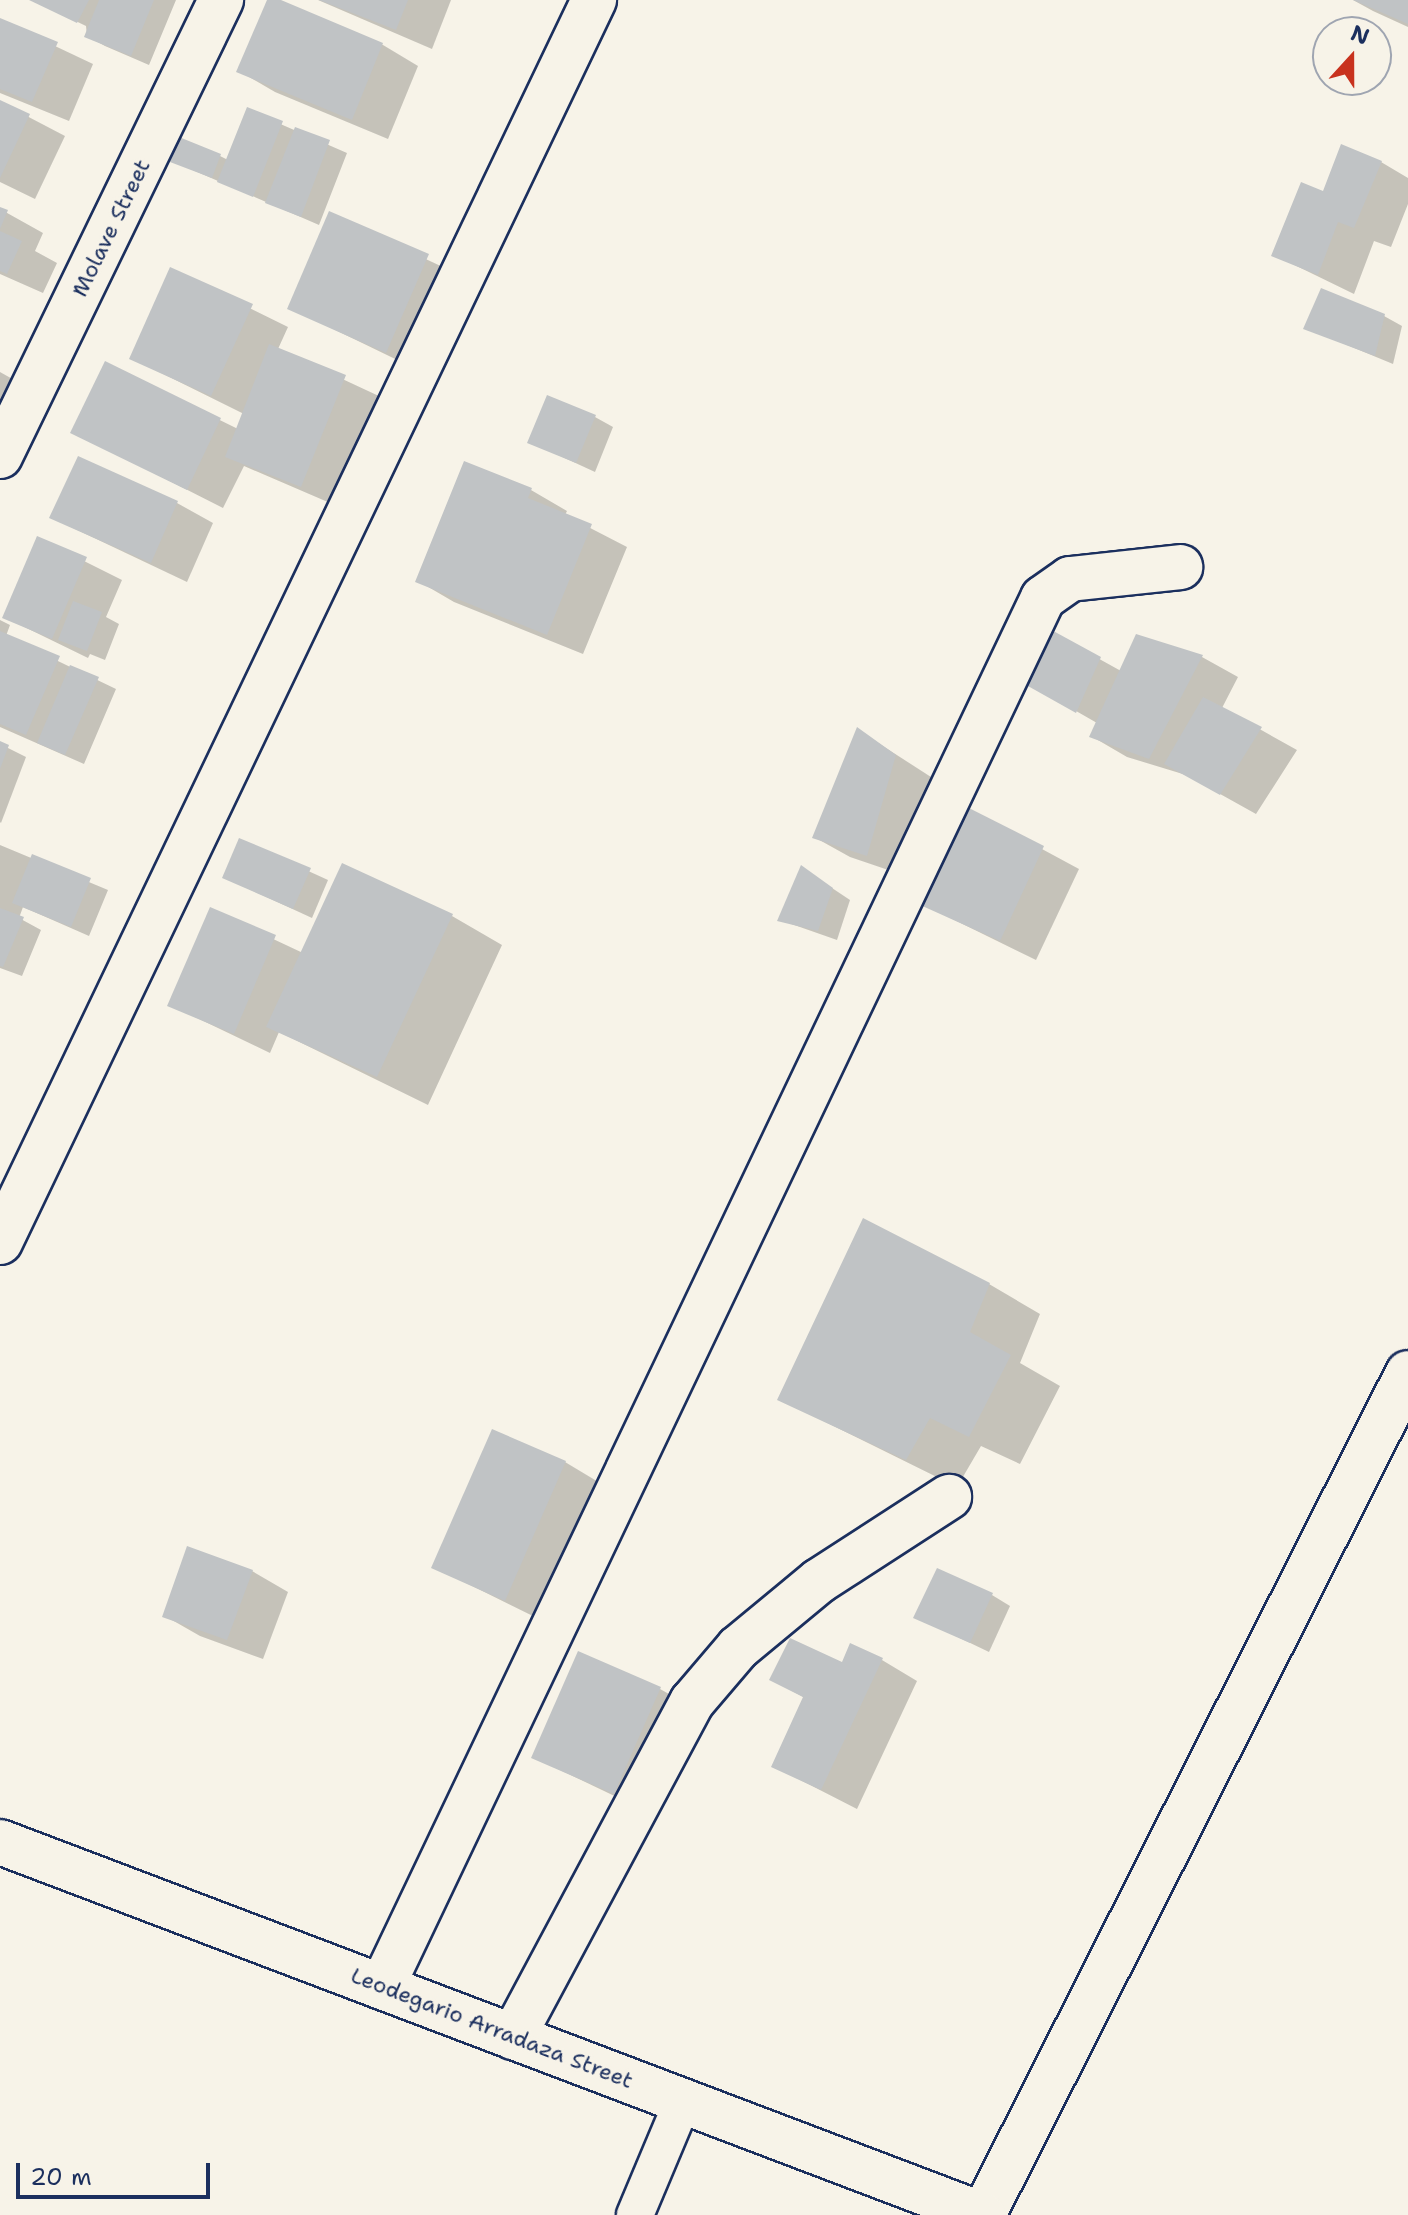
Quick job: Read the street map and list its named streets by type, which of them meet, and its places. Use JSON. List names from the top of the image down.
{
  "streets": {
    "street": ["Molave Street", "Leodegario Arradaza Street"]
  },
  "scale_bar": "20 m",
  "north": "top"
}
